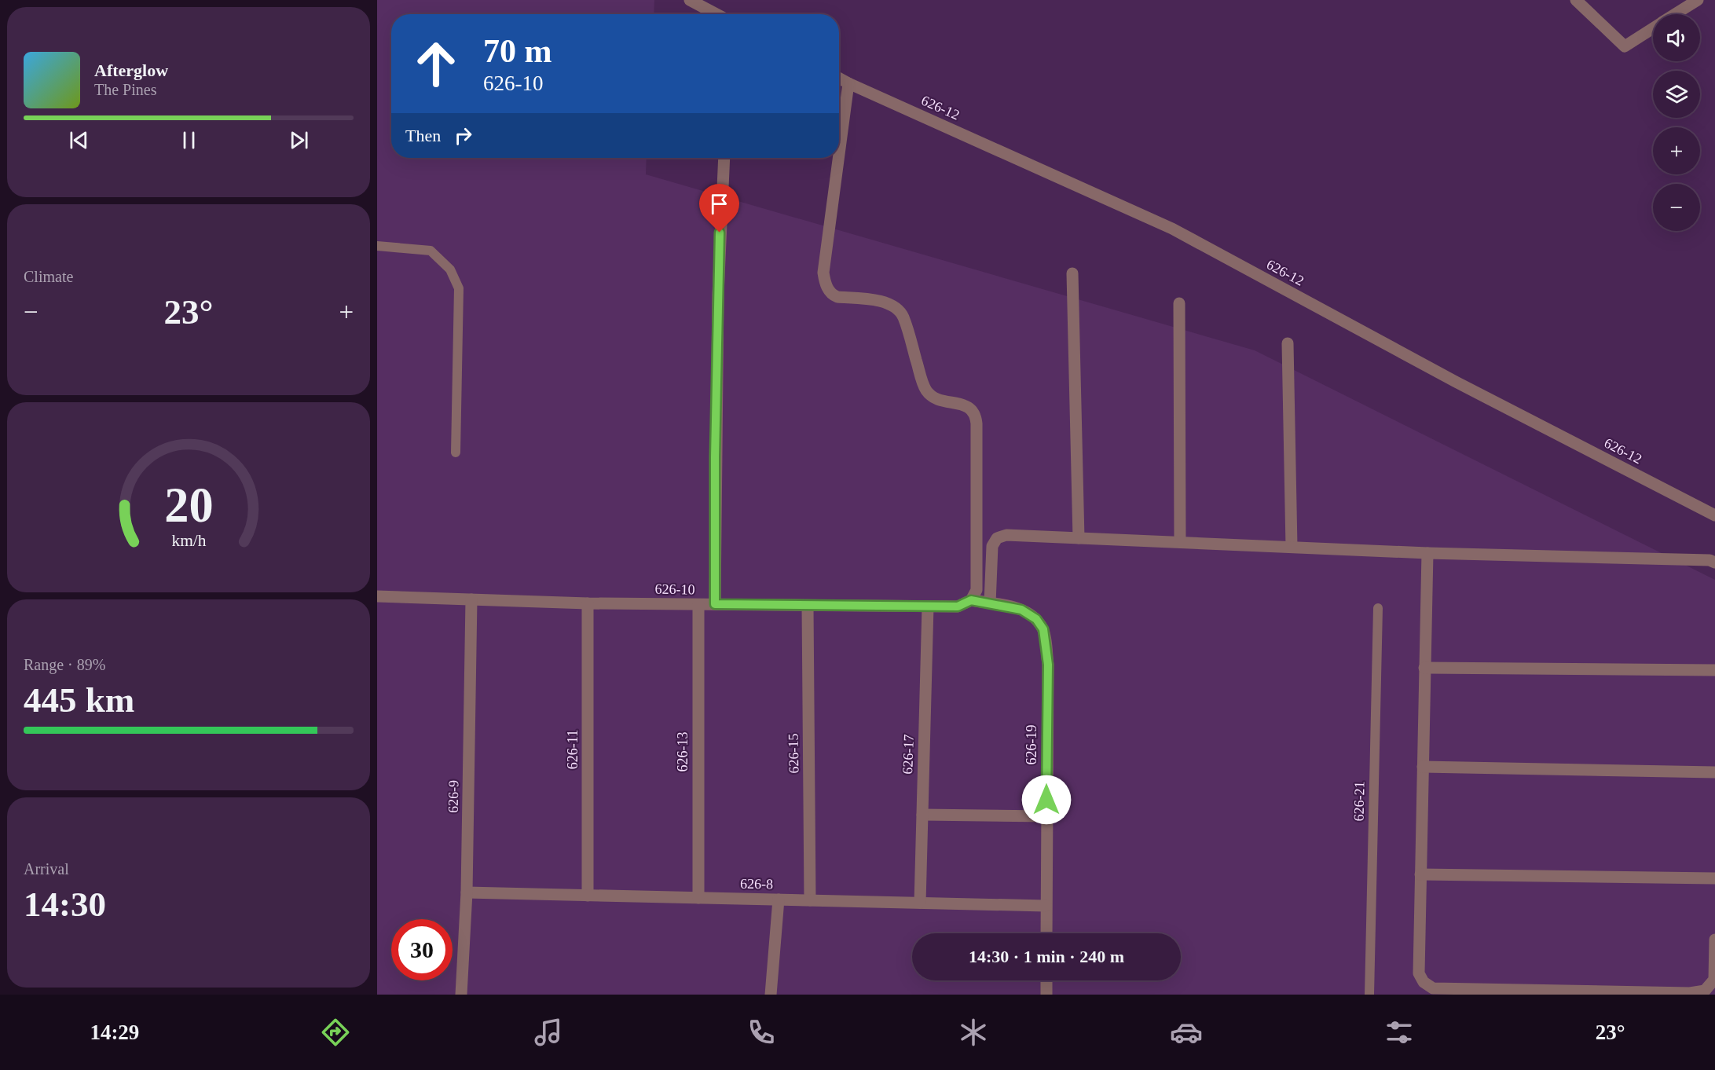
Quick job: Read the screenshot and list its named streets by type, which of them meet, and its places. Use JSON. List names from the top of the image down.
{
  "streets": {
    "street": [
      "626-12",
      "626-10",
      "626-19",
      "626-11",
      "626-13",
      "626-15",
      "626-17",
      "626-9",
      "626-8"
    ],
    "lane": ["626-21"]
  },
  "crossings": [
    ["626-10", "626-19"],
    ["626-10", "626-11"],
    ["626-10", "626-13"],
    ["626-10", "626-15"],
    ["626-10", "626-17"],
    ["626-10", "626-9"],
    ["626-19", "626-8"],
    ["626-11", "626-8"],
    ["626-13", "626-8"],
    ["626-15", "626-8"],
    ["626-17", "626-8"],
    ["626-9", "626-8"]
  ],
  "page": {
    "map_buttons": ["+", "−"],
    "turn": ["70 m", "626-10"],
    "song": ["Afterglow", "The Pines"],
    "then": "Then",
    "tile": [
      "Climate",
      ["Range · 89%", "445 km"],
      ["Arrival", "14:30"]
    ],
    "heat": ["−", "23°", "+"],
    "limit": "30",
    "trip": "14:30 · 1 min · 240 m",
    "tabs": ["14:29", "23°"],
    "gauge": ["20", "km/h"]
  }
}
